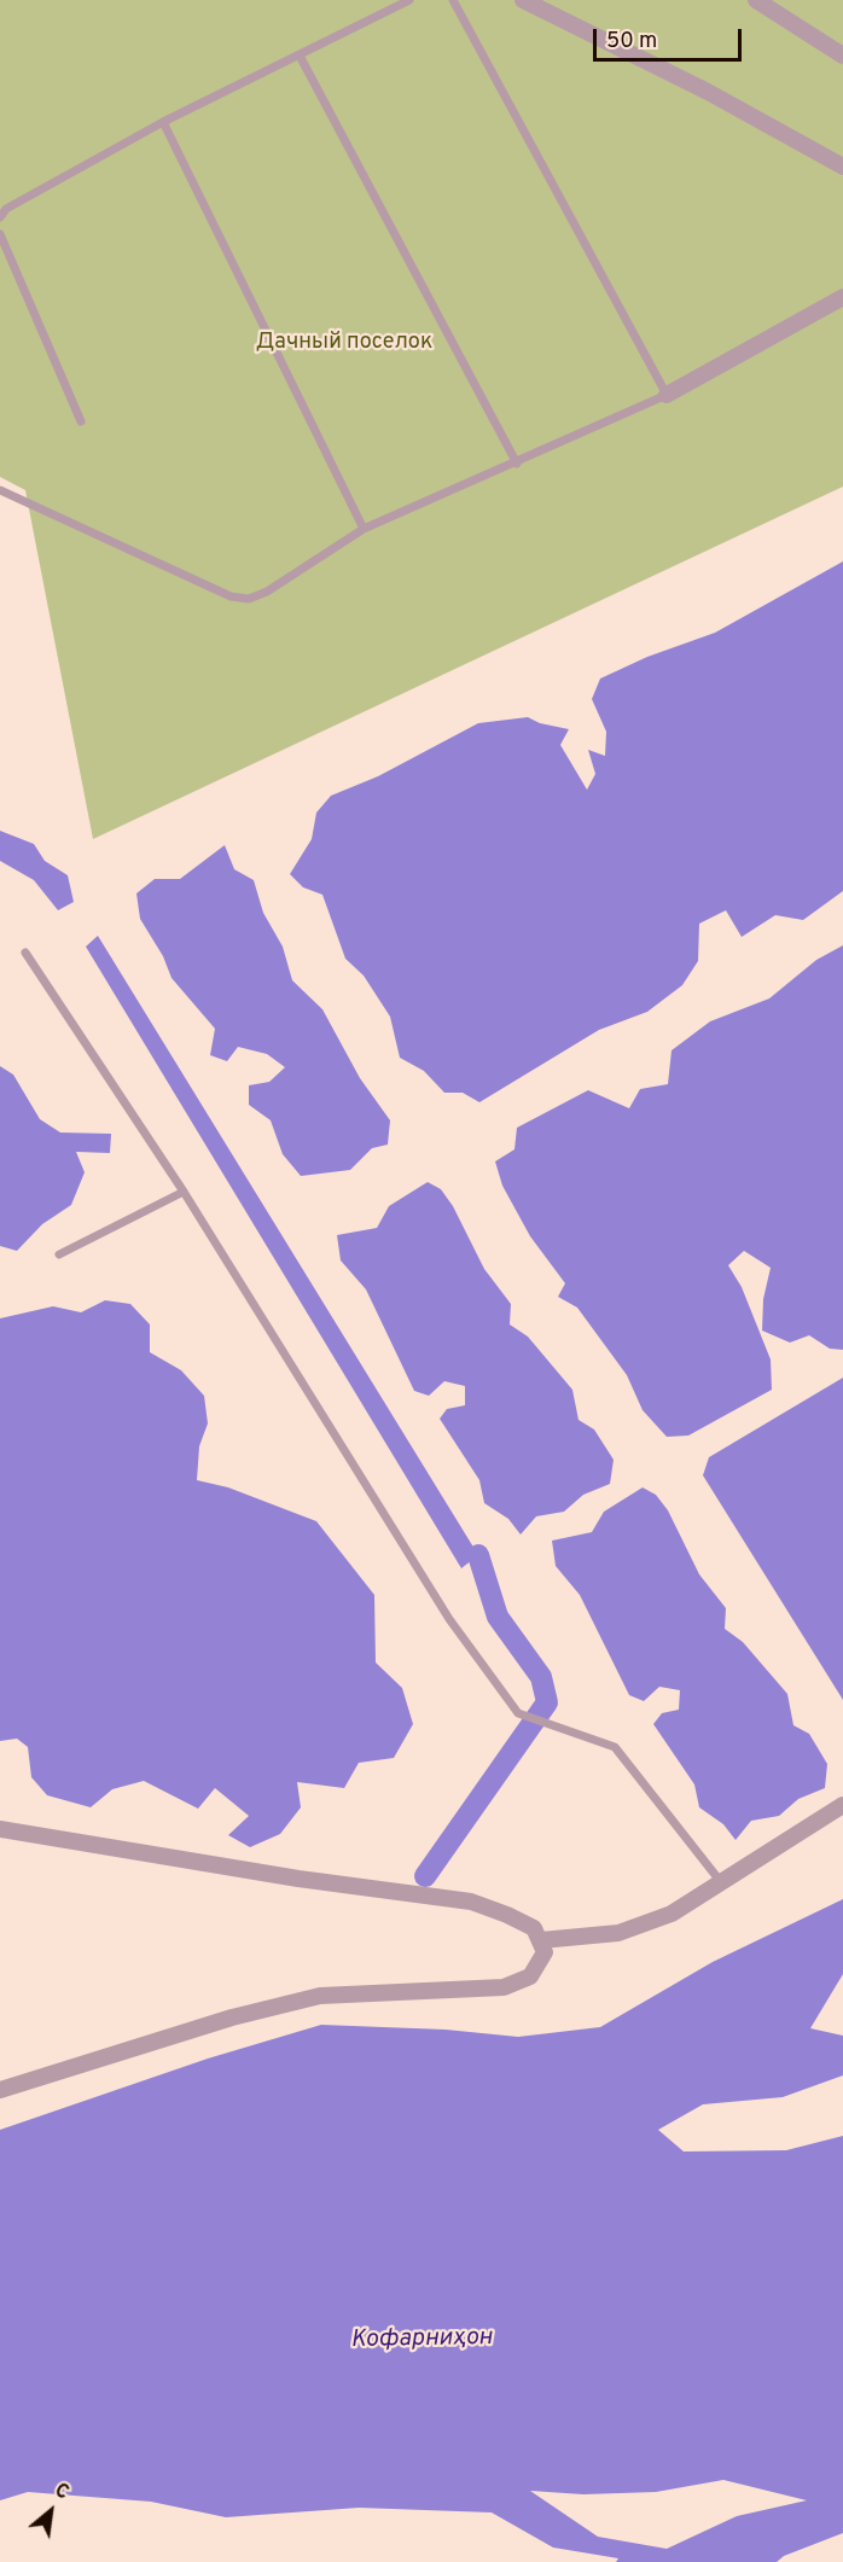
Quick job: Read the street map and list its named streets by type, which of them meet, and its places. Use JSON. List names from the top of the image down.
{
  "water": ["Кофарниҳон"],
  "parks": ["Дачный поселок"],
  "scale_bar": "50 m",
  "north": "top right"
}
